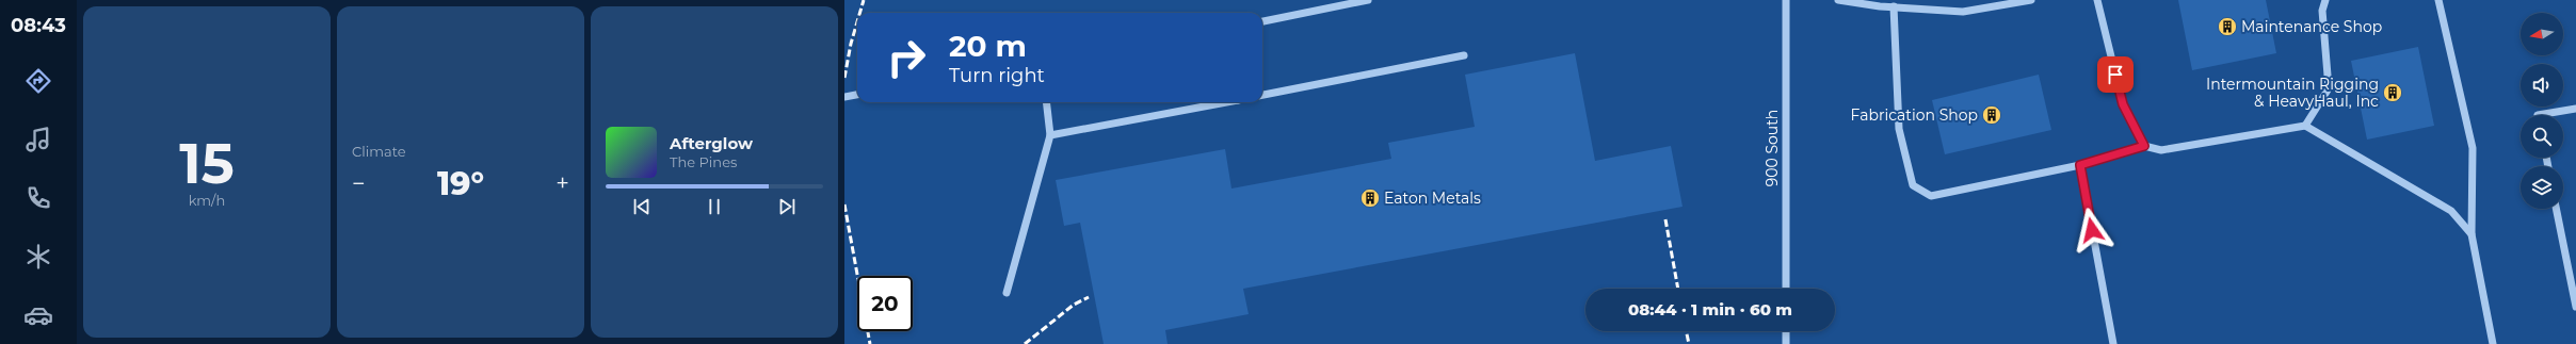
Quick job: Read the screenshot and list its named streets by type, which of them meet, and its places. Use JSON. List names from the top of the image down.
{
  "streets": {
    "street": ["900 South"]
  },
  "places": {
    "building": [
      "Maintenance Shop",
      "Intermountain Rigging & HeavyHaul, Inc",
      "Fabrication Shop",
      "Eaton Metals"
    ]
  },
  "north": "left",
  "page": {
    "tabs": "08:43",
    "tile": [
      ["15", "km/h"],
      "Climate"
    ],
    "turn": ["20 m", "Turn right"],
    "song": ["Afterglow", "The Pines"],
    "heat": ["−", "19°", "+"],
    "limit": "20",
    "trip": "08:44 · 1 min · 60 m"
  }
}
